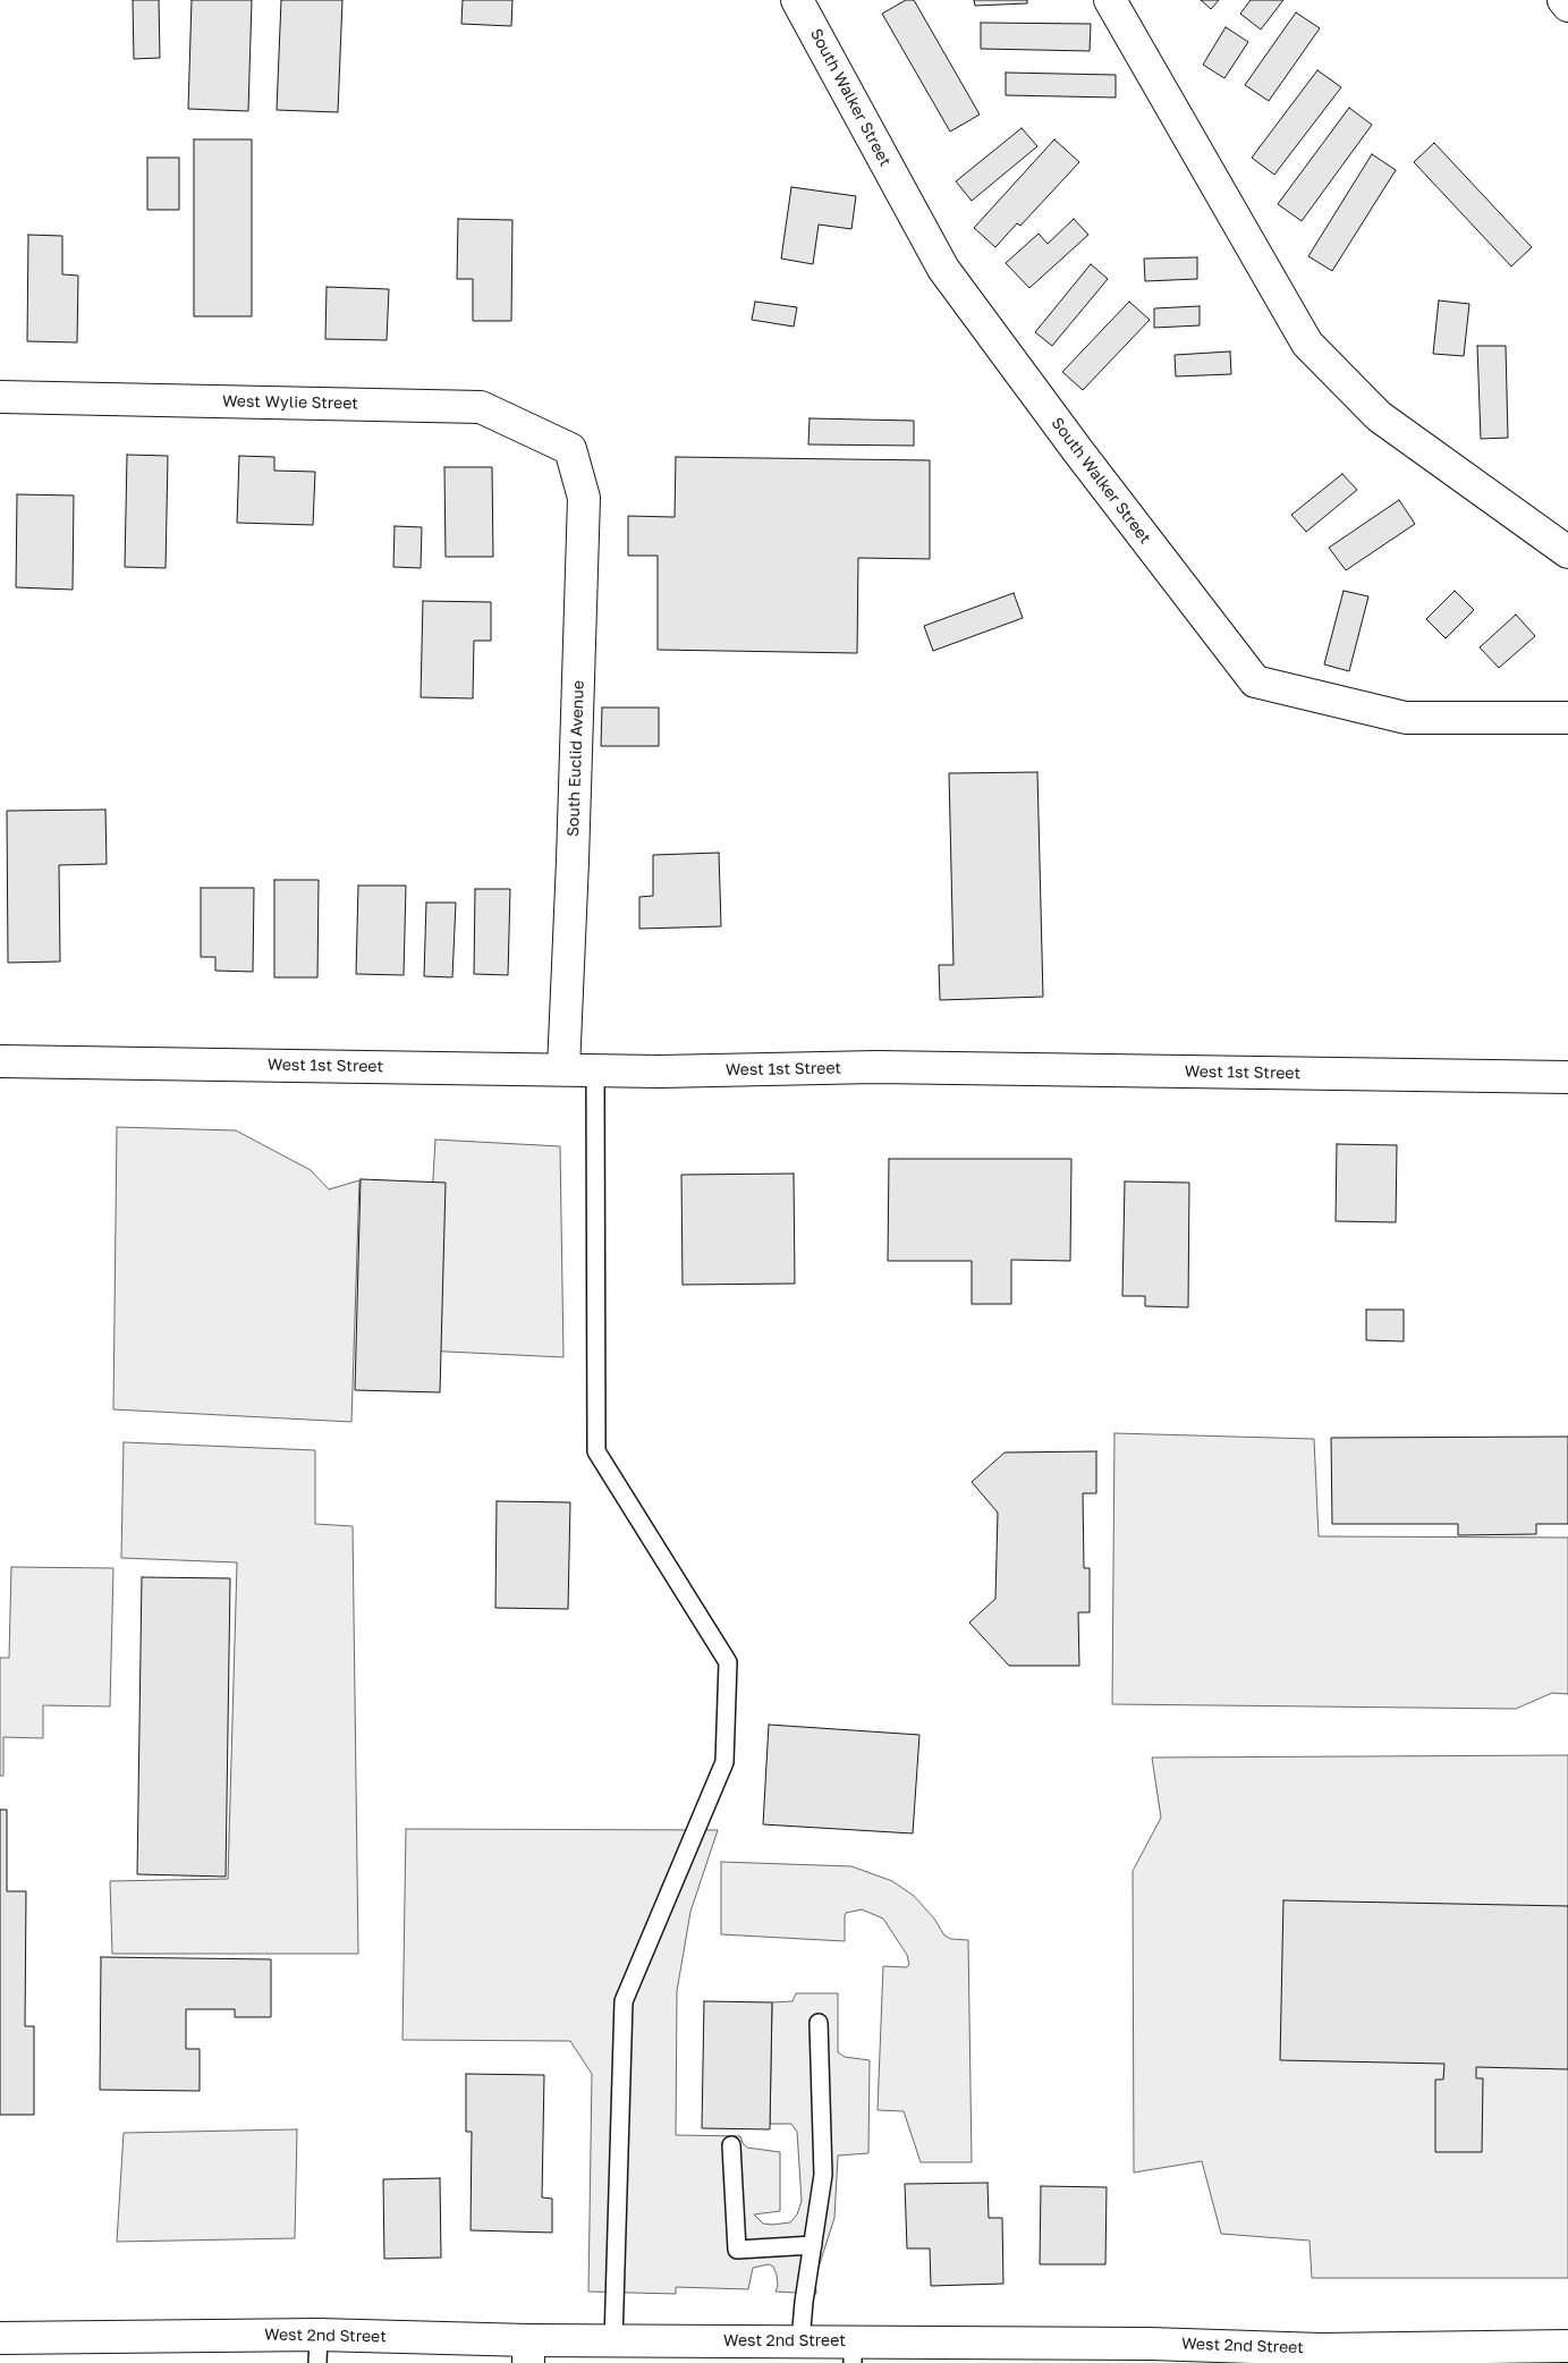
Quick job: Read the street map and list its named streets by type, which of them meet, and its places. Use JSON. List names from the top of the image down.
{
  "streets": {
    "street": [
      "South Walker Street",
      "West Wylie Street",
      "South Euclid Avenue",
      "West 1st Street",
      "West 2nd Street"
    ]
  },
  "crossings": [
    ["West Wylie Street", "South Euclid Avenue"],
    ["South Euclid Avenue", "West 1st Street"]
  ]
}
